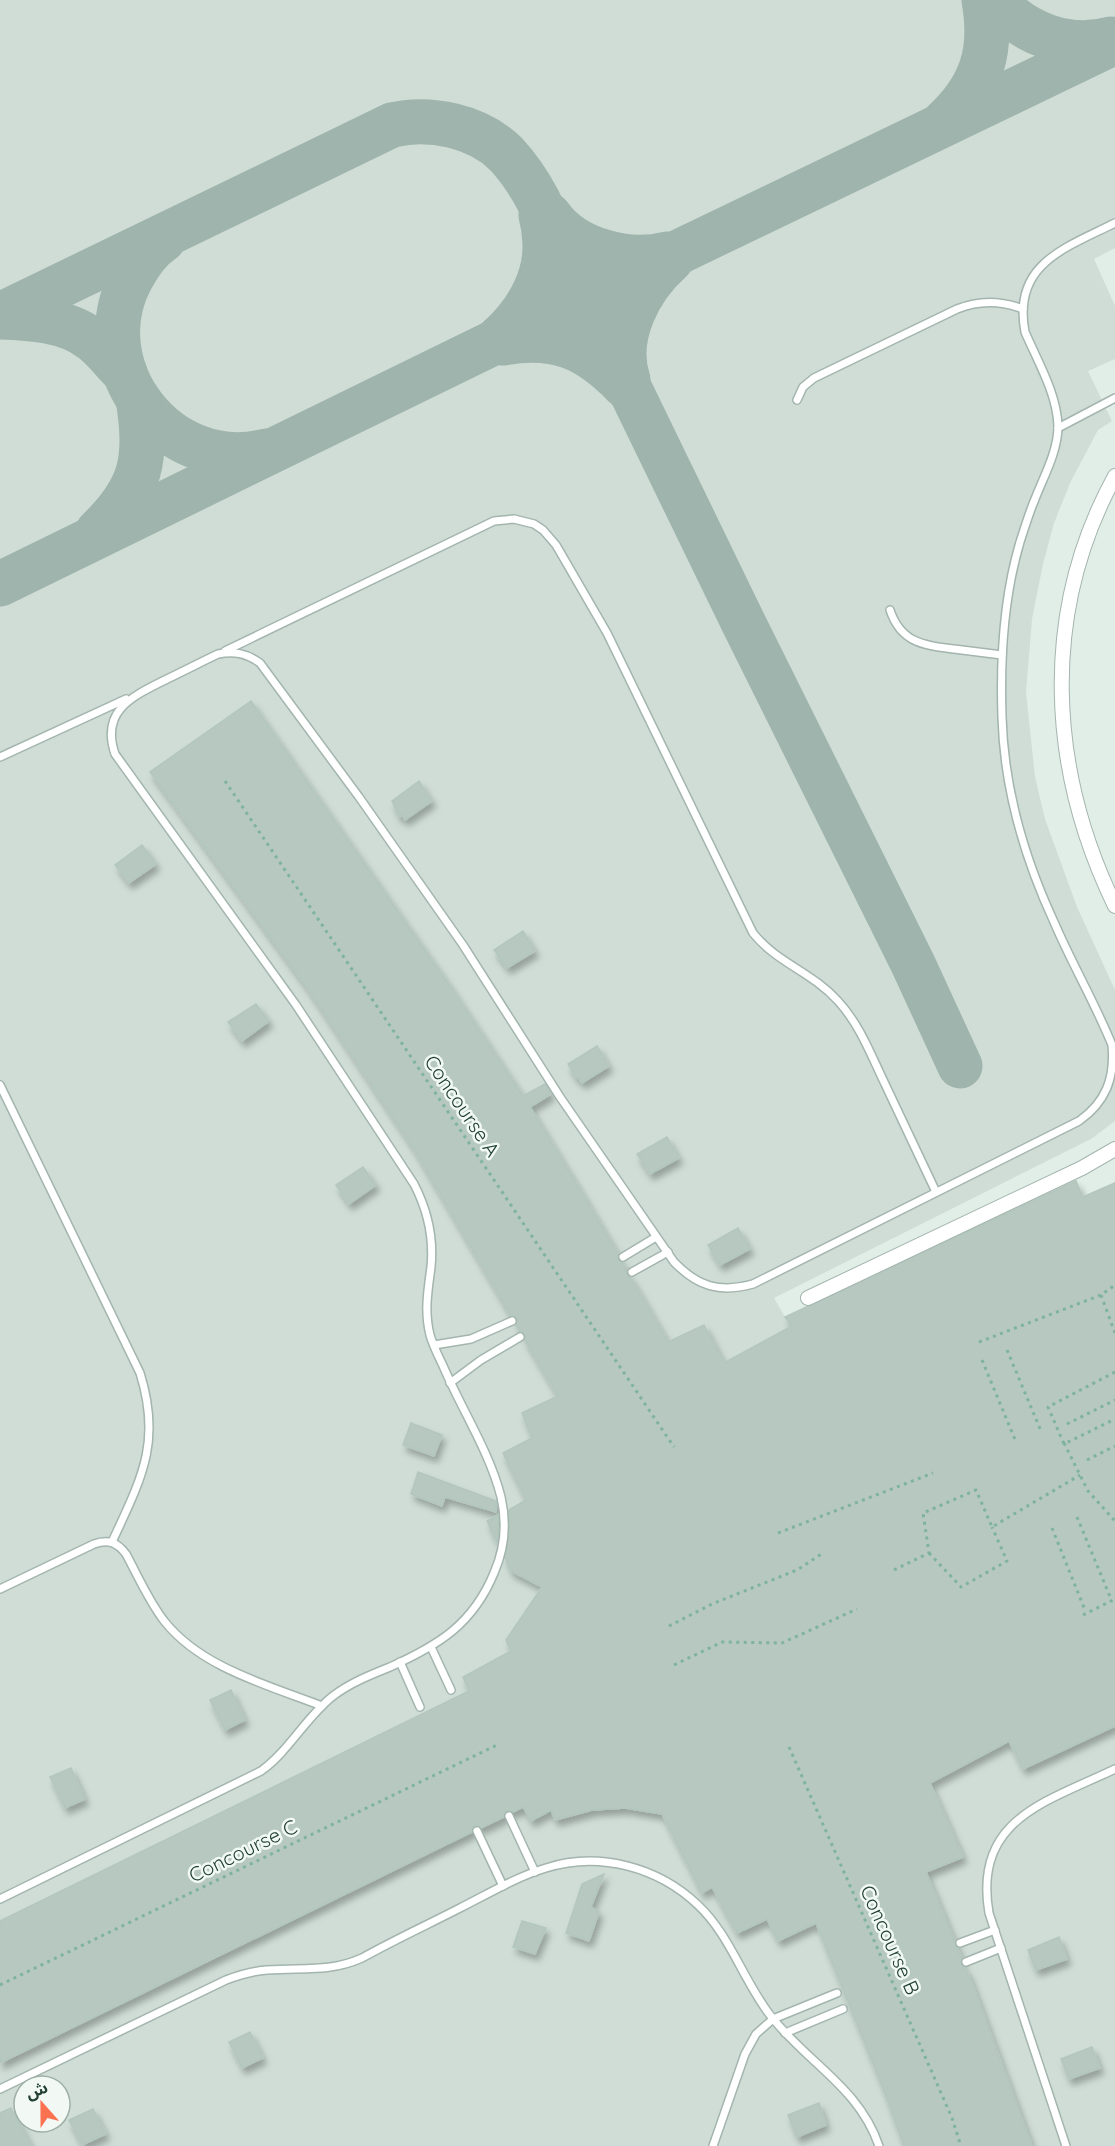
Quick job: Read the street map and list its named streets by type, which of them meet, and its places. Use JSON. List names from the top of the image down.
{
  "streets": {
    "path": ["Concourse A", "Concourse C", "Concourse B"]
  },
  "north": "top"
}
